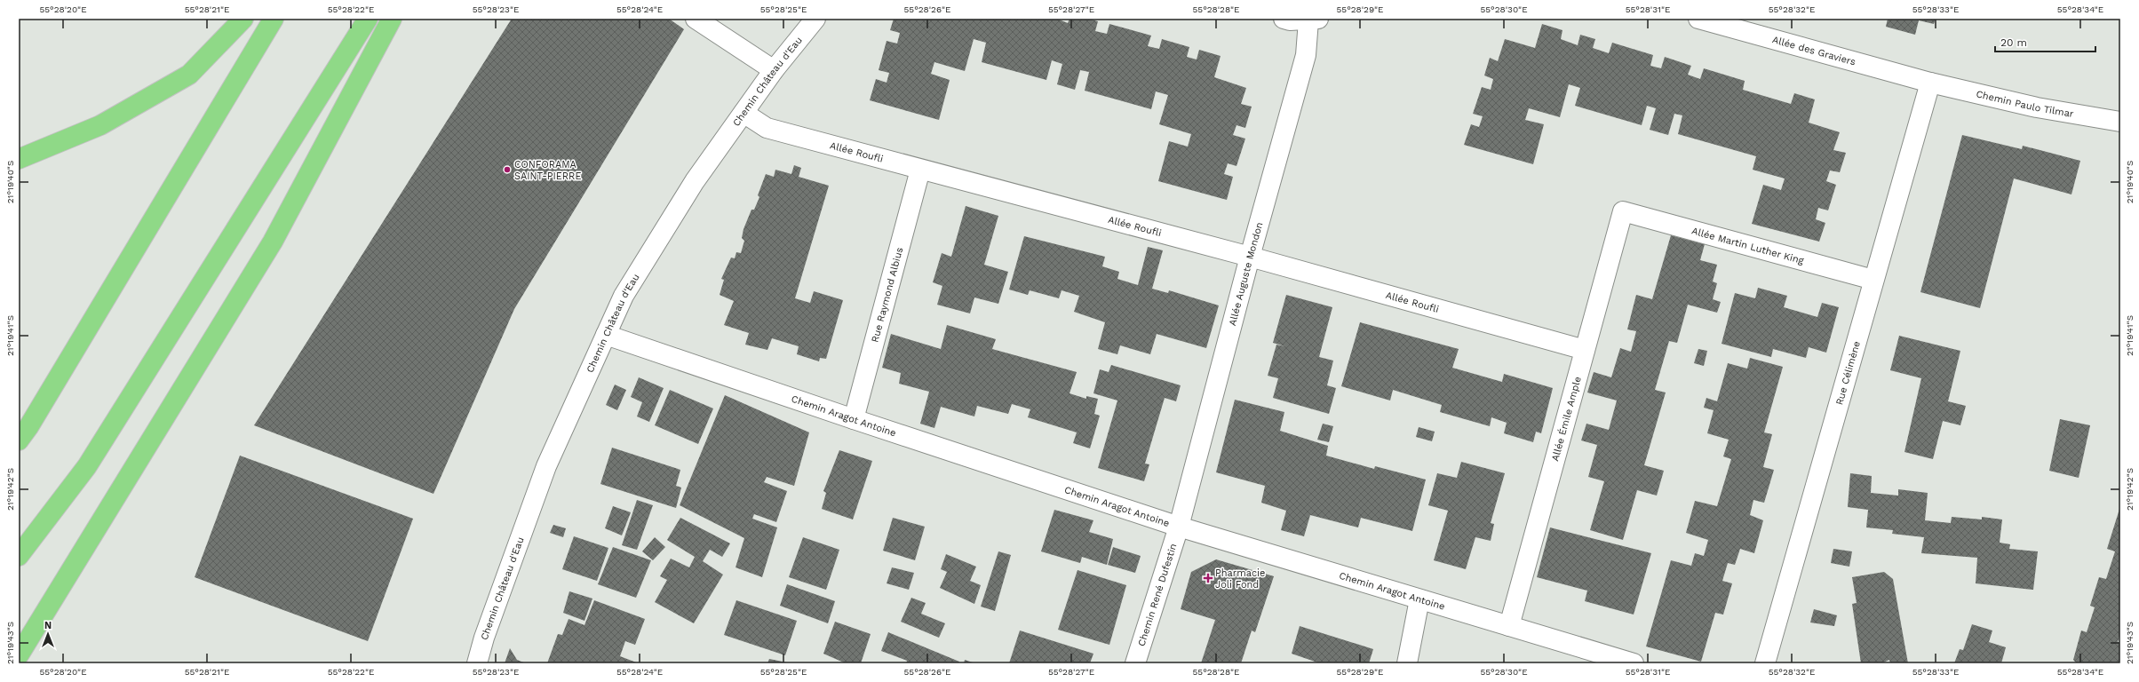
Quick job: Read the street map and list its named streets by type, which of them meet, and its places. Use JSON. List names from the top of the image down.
{
  "streets": {
    "street": [
      "Allée des Graviers",
      "Chemin Château d'Eau",
      "Chemin Paulo Tilmar",
      "Allée Roufli",
      "Allée Martin Luther King",
      "Allée Auguste Mondon",
      "Rue Raymond Albius",
      "Rue Célimène",
      "Chemin Aragot Antoine",
      "Allée Émile Ample",
      "Chemin René Dufestin"
    ]
  },
  "crossings": [
    ["Allée des Graviers", "Chemin Paulo Tilmar"],
    ["Allée des Graviers", "Rue Célimène"],
    ["Chemin Château d'Eau", "Allée Roufli"],
    ["Chemin Château d'Eau", "Chemin Aragot Antoine"],
    ["Chemin Paulo Tilmar", "Rue Célimène"],
    ["Allée Roufli", "Allée Auguste Mondon"],
    ["Allée Roufli", "Rue Raymond Albius"],
    ["Allée Roufli", "Allée Émile Ample"],
    ["Allée Martin Luther King", "Rue Célimène"],
    ["Allée Martin Luther King", "Allée Émile Ample"],
    ["Allée Auguste Mondon", "Chemin Aragot Antoine"],
    ["Allée Auguste Mondon", "Chemin René Dufestin"],
    ["Rue Raymond Albius", "Chemin Aragot Antoine"],
    ["Chemin Aragot Antoine", "Allée Émile Ample"],
    ["Chemin Aragot Antoine", "Chemin René Dufestin"]
  ],
  "places": {
    "other": ["CONFORAMA SAINT-PIERRE"],
    "health": ["Pharmacie Joli Fond"]
  },
  "scale_bar": "20 m",
  "north": "top",
  "coordinates": [
    "55°28'20\"E",
    "55°28'21\"E",
    "55°28'22\"E",
    "55°28'23\"E",
    "55°28'24\"E",
    "55°28'25\"E",
    "55°28'26\"E",
    "55°28'27\"E",
    "55°28'28\"E",
    "55°28'29\"E",
    "55°28'30\"E",
    "55°28'31\"E",
    "55°28'32\"E",
    "55°28'33\"E",
    "55°28'34\"E",
    "21°19'40\"S",
    "21°19'41\"S",
    "21°19'42\"S",
    "21°19'43\"S"
  ]
}
